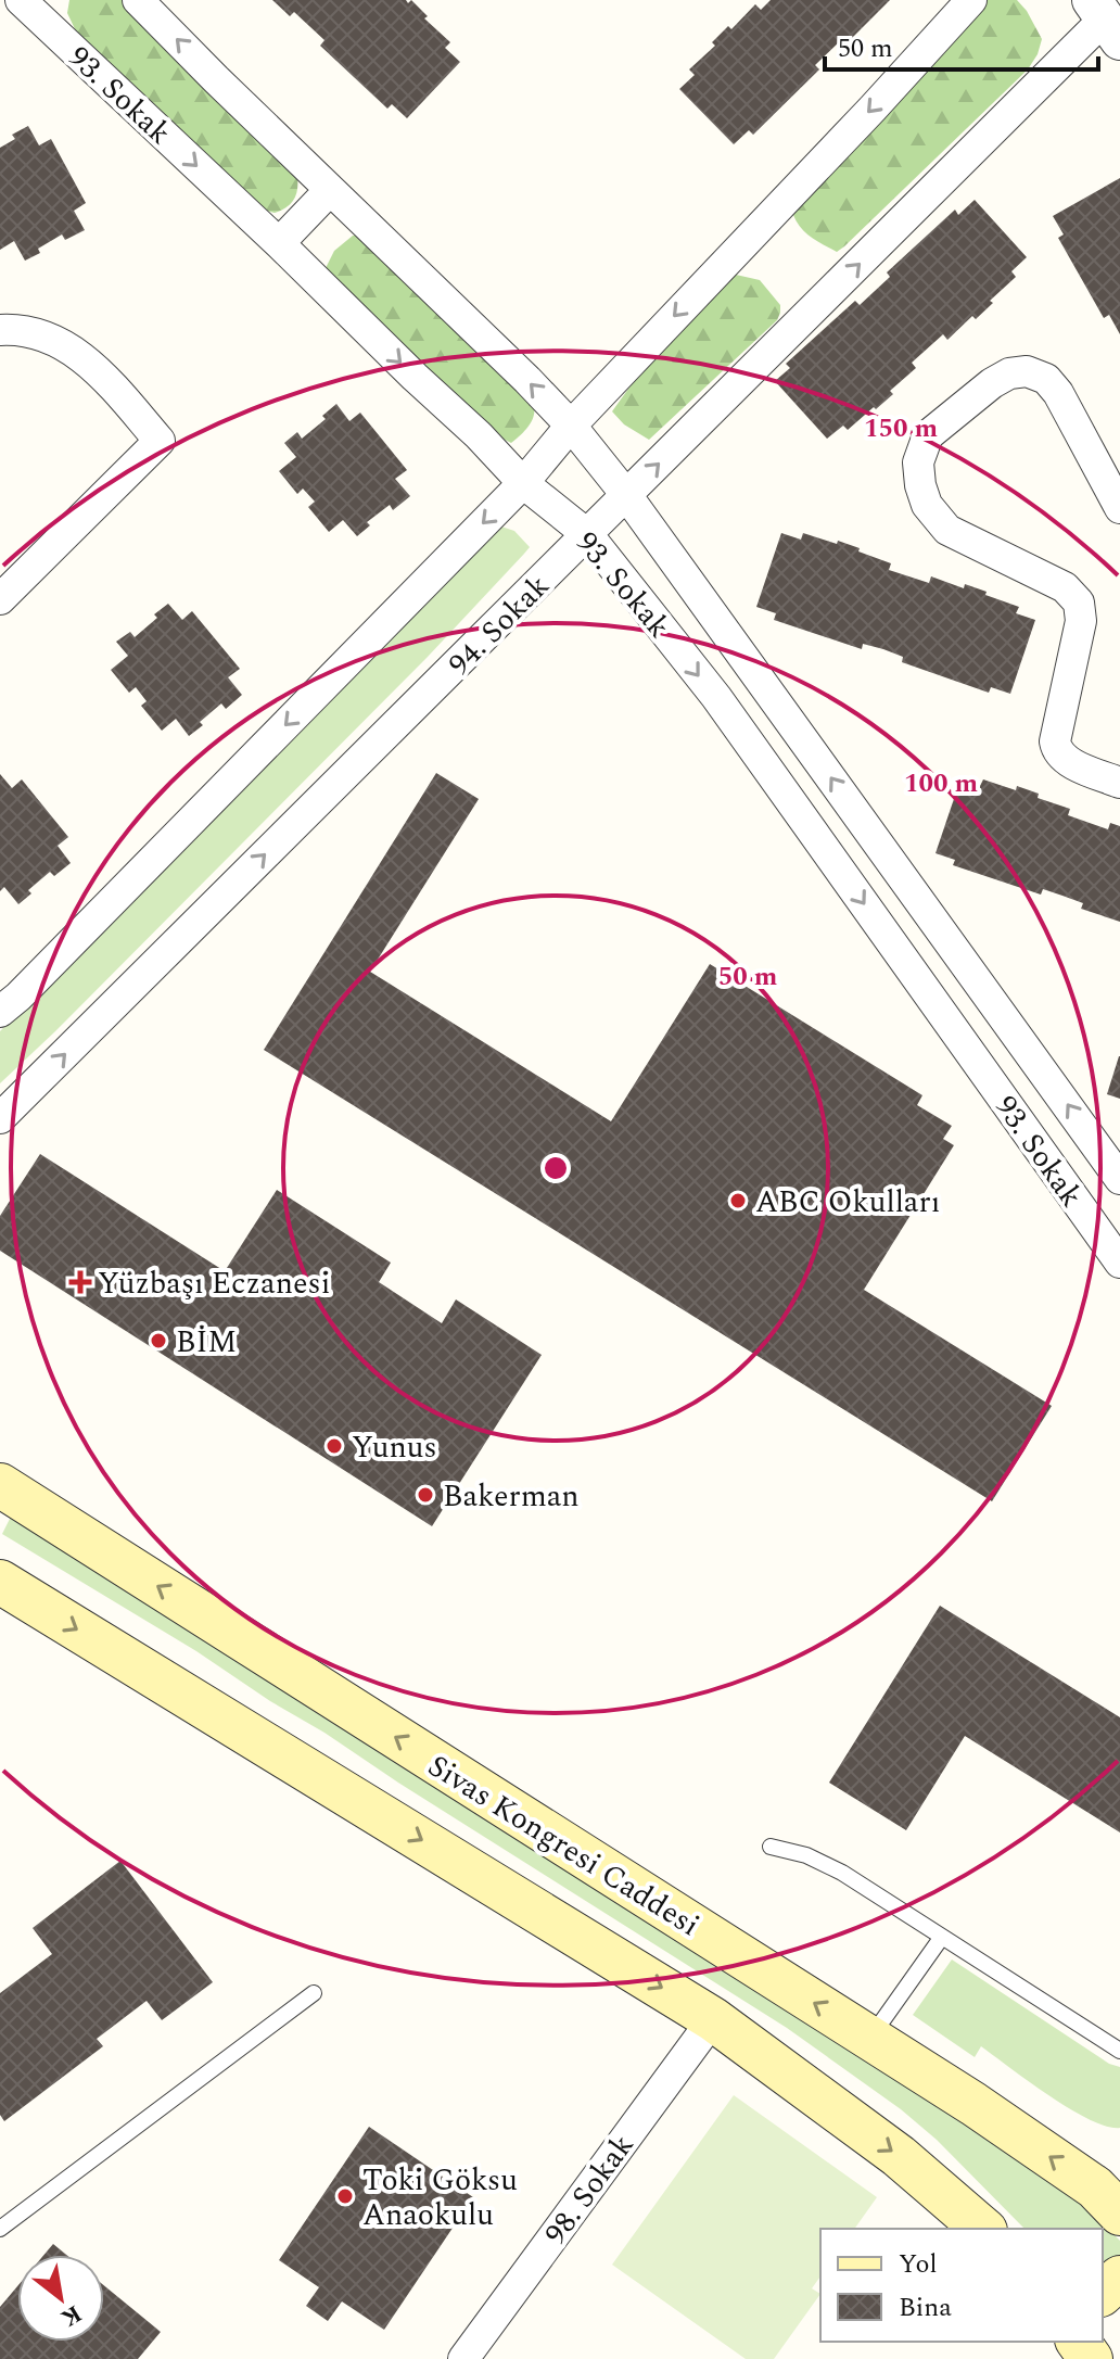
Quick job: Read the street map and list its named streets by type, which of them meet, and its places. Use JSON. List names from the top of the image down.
{
  "streets": {
    "main road": ["Sivas Kongresi Caddesi"],
    "street": ["93. Sokak", "94. Sokak", "98. Sokak"]
  },
  "crossings": [
    ["93. Sokak", "94. Sokak"]
  ],
  "places": {
    "other": [
      "ABC Okulları",
      "BİM",
      "Yunus",
      "Bakerman",
      "Toki Göksu Anaokulu"
    ],
    "health": ["Yüzbaşı Eczanesi"]
  },
  "legend": ["Yol", "Bina"],
  "scale_bar": "50 m",
  "north": "bottom right",
  "rings": ["150 m", "100 m", "50 m"]
}
